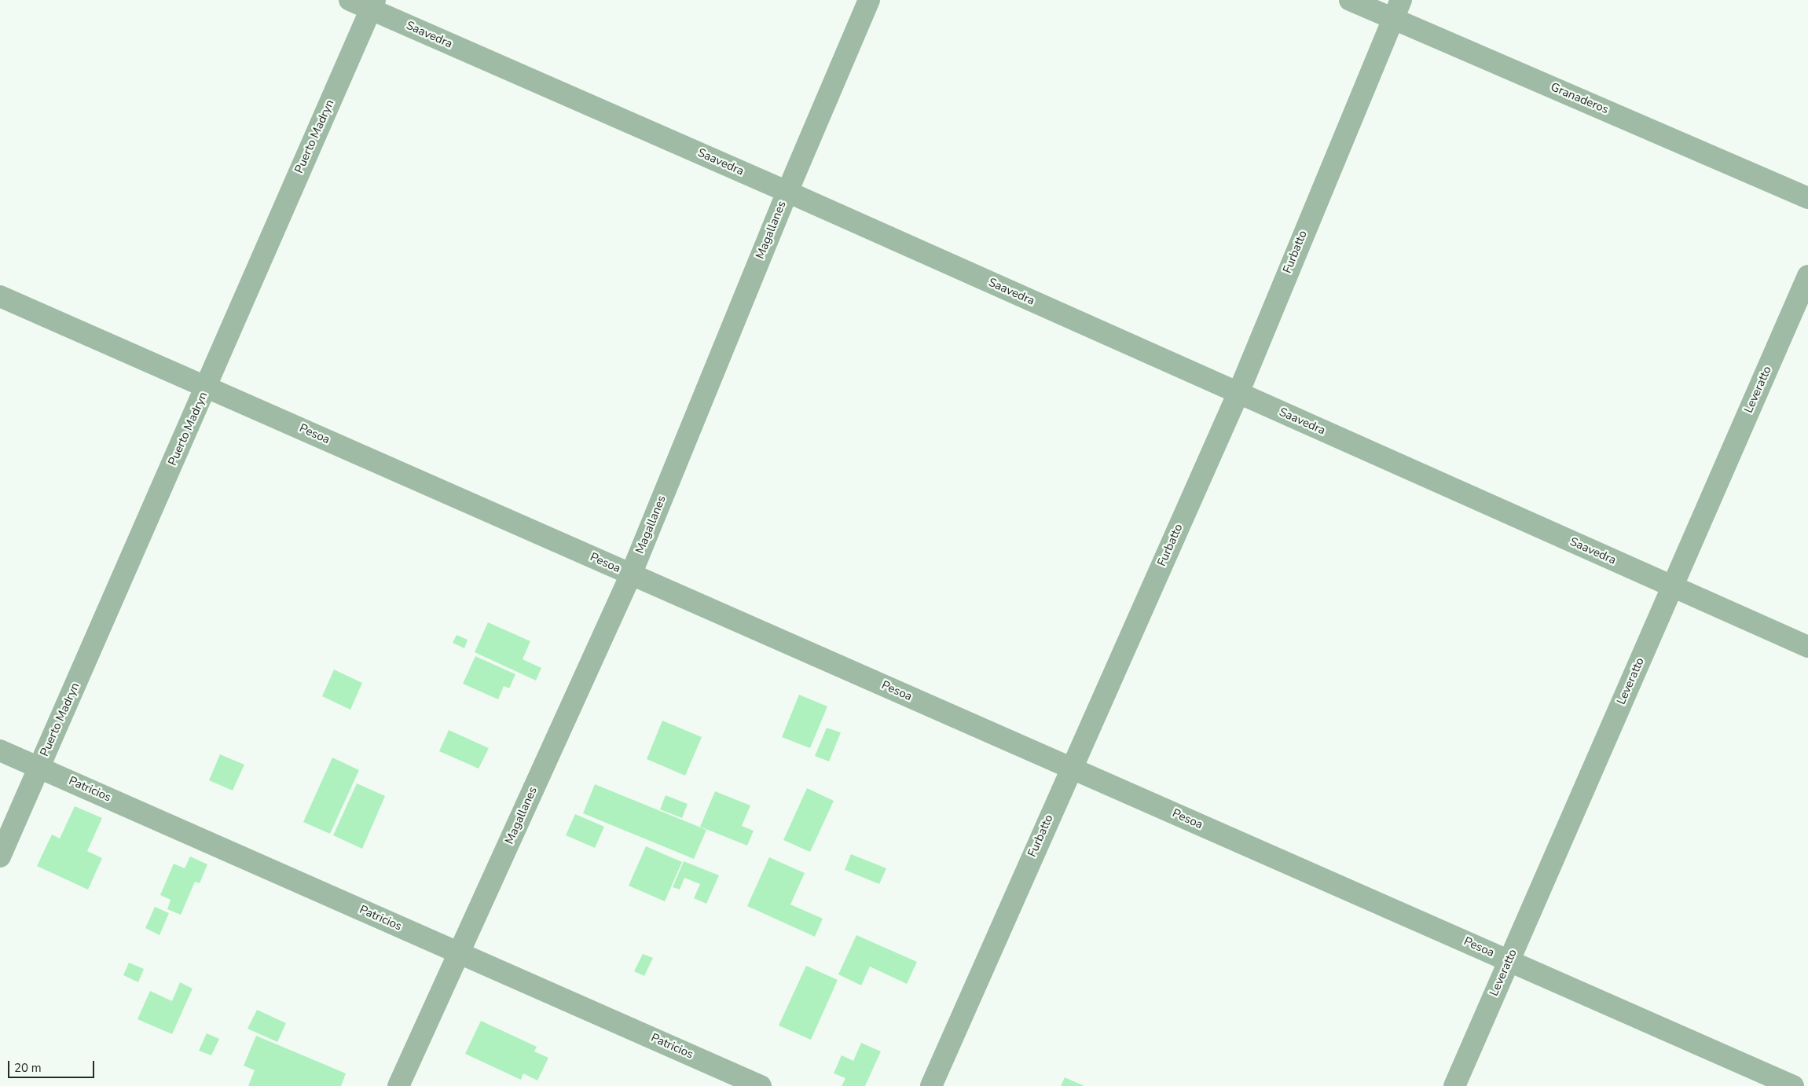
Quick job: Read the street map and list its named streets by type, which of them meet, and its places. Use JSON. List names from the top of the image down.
{
  "streets": {
    "street": [
      "Saavedra",
      "Granaderos",
      "Puerto Madryn",
      "Magallanes",
      "Furbatto",
      "Leveratto",
      "Pesoa",
      "Patricios"
    ]
  },
  "crossings": [
    ["Saavedra", "Puerto Madryn"],
    ["Saavedra", "Magallanes"],
    ["Saavedra", "Furbatto"],
    ["Saavedra", "Leveratto"],
    ["Granaderos", "Furbatto"],
    ["Puerto Madryn", "Pesoa"],
    ["Puerto Madryn", "Patricios"],
    ["Magallanes", "Pesoa"],
    ["Magallanes", "Patricios"],
    ["Furbatto", "Pesoa"],
    ["Leveratto", "Pesoa"]
  ],
  "scale_bar": "20 m"
}
